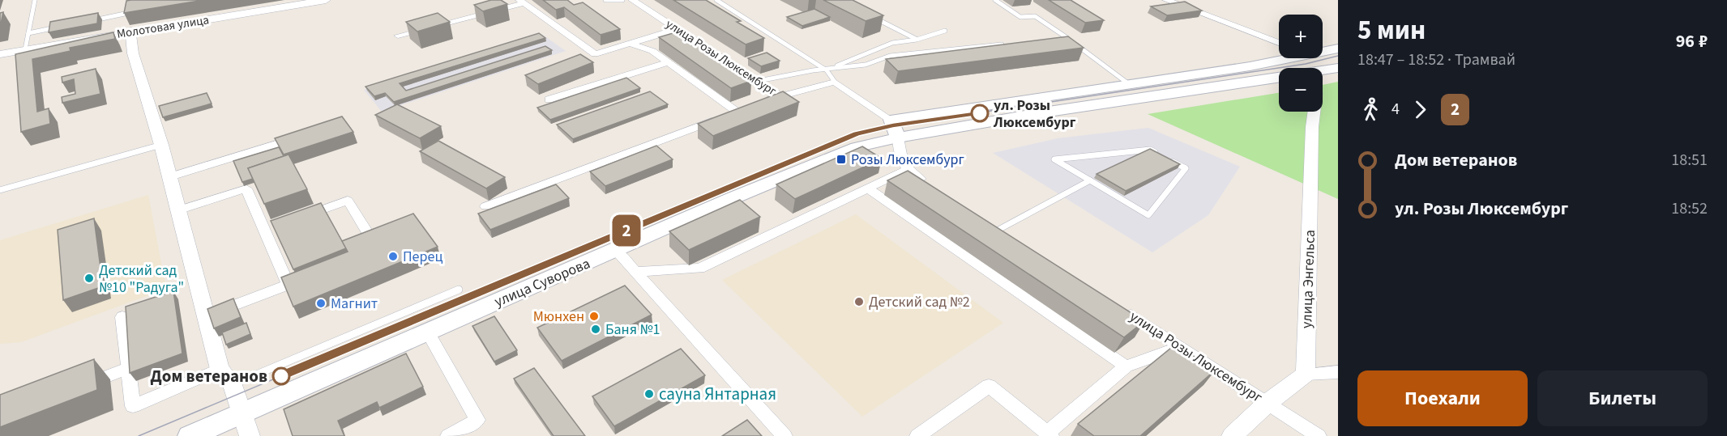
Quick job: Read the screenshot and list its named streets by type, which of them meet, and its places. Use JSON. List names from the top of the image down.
{
  "streets": {
    "main road": ["улица Суворова"],
    "street": ["Молотовая улица", "улица Розы Люксембург", "улица Энгельса"]
  },
  "places": {
    "other": [
      "ул. Розы Люксембург",
      "Перец",
      "Детский сад №10 \"Радуга\"",
      "Детский сад №2",
      "Магнит",
      "Мюнхен",
      "Баня №1",
      "Дом ветеранов",
      "сауна Янтарная"
    ],
    "transit": ["Розы Люксембург"]
  },
  "lines": ["tram line 2"],
  "page": {
    "on_map": "2",
    "heading": ["5 мин", "18:47 – 18:52 · Трамвай", "96 ₽"],
    "map_buttons": ["+", "−"],
    "legs": ["4", "2"],
    "list": [
      {
        "name": "Дом ветеранов",
        "value": "18:51"
      },
      {
        "name": "ул. Розы Люксембург",
        "value": "18:52"
      }
    ],
    "buttons": ["Поехали", "Билеты"]
  }
}
